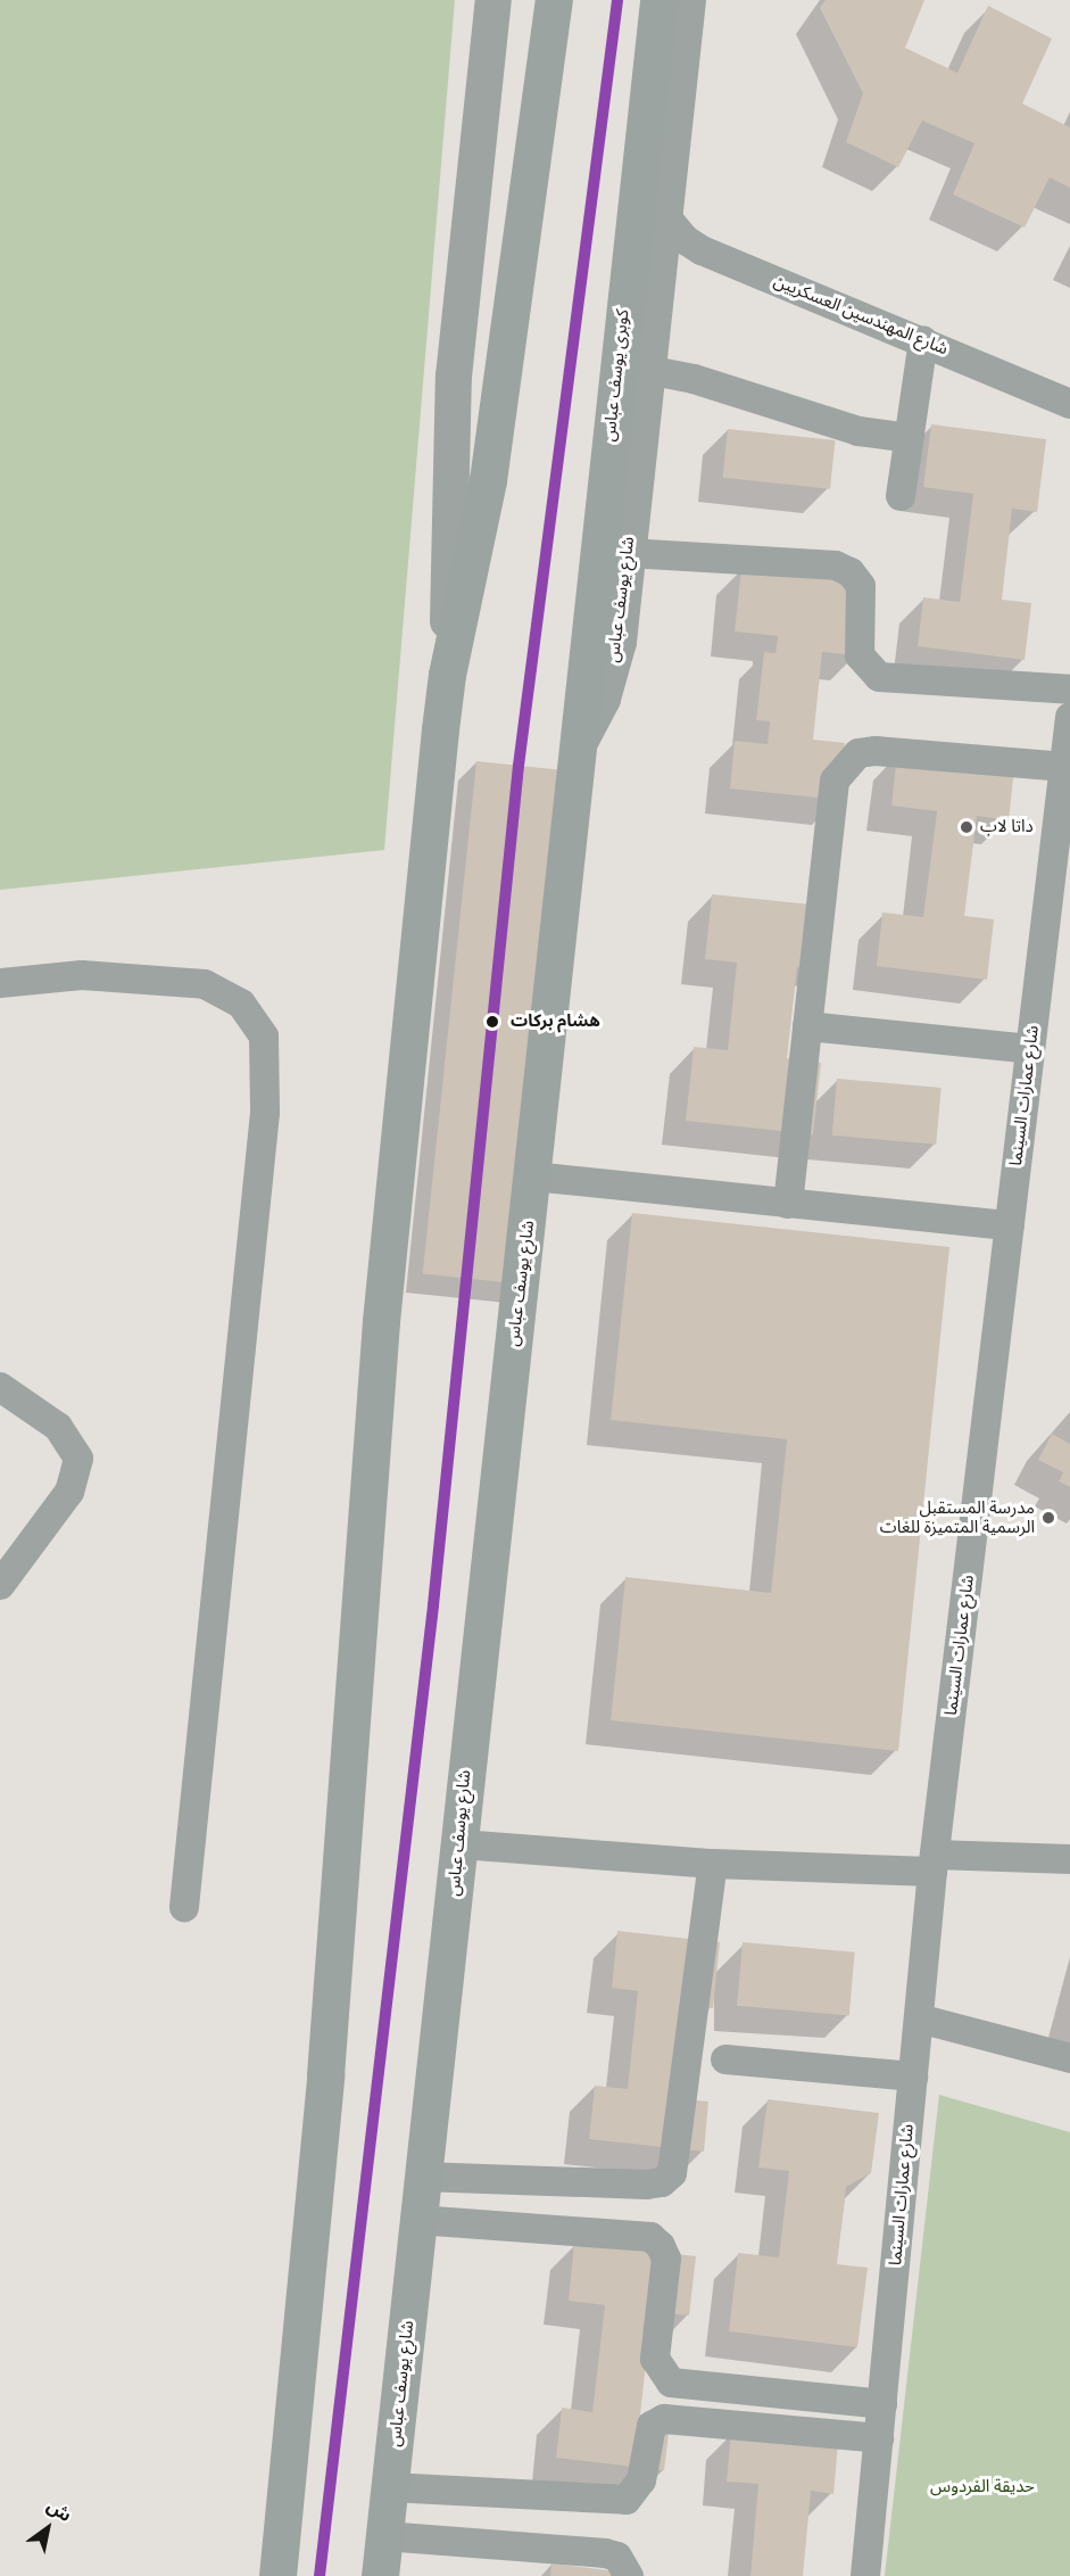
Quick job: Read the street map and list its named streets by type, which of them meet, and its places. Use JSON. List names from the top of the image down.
{
  "streets": {
    "main road": ["كوبرى يوسف عباس", "شارع يوسف عباس"],
    "street": ["شارع المهندسين العسكريين", "شارع عمارات السينما"]
  },
  "crossings": [
    ["شارع المهندسين العسكريين", "شارع يوسف عباس"],
    ["كوبرى يوسف عباس", "شارع يوسف عباس"]
  ],
  "parks": ["حديقة الفردوس"],
  "places": ["داتا لاب", "هشام بركات", "مدرسة المستقبل الرسمية المتميزة للغات"],
  "north": "top right"
}
